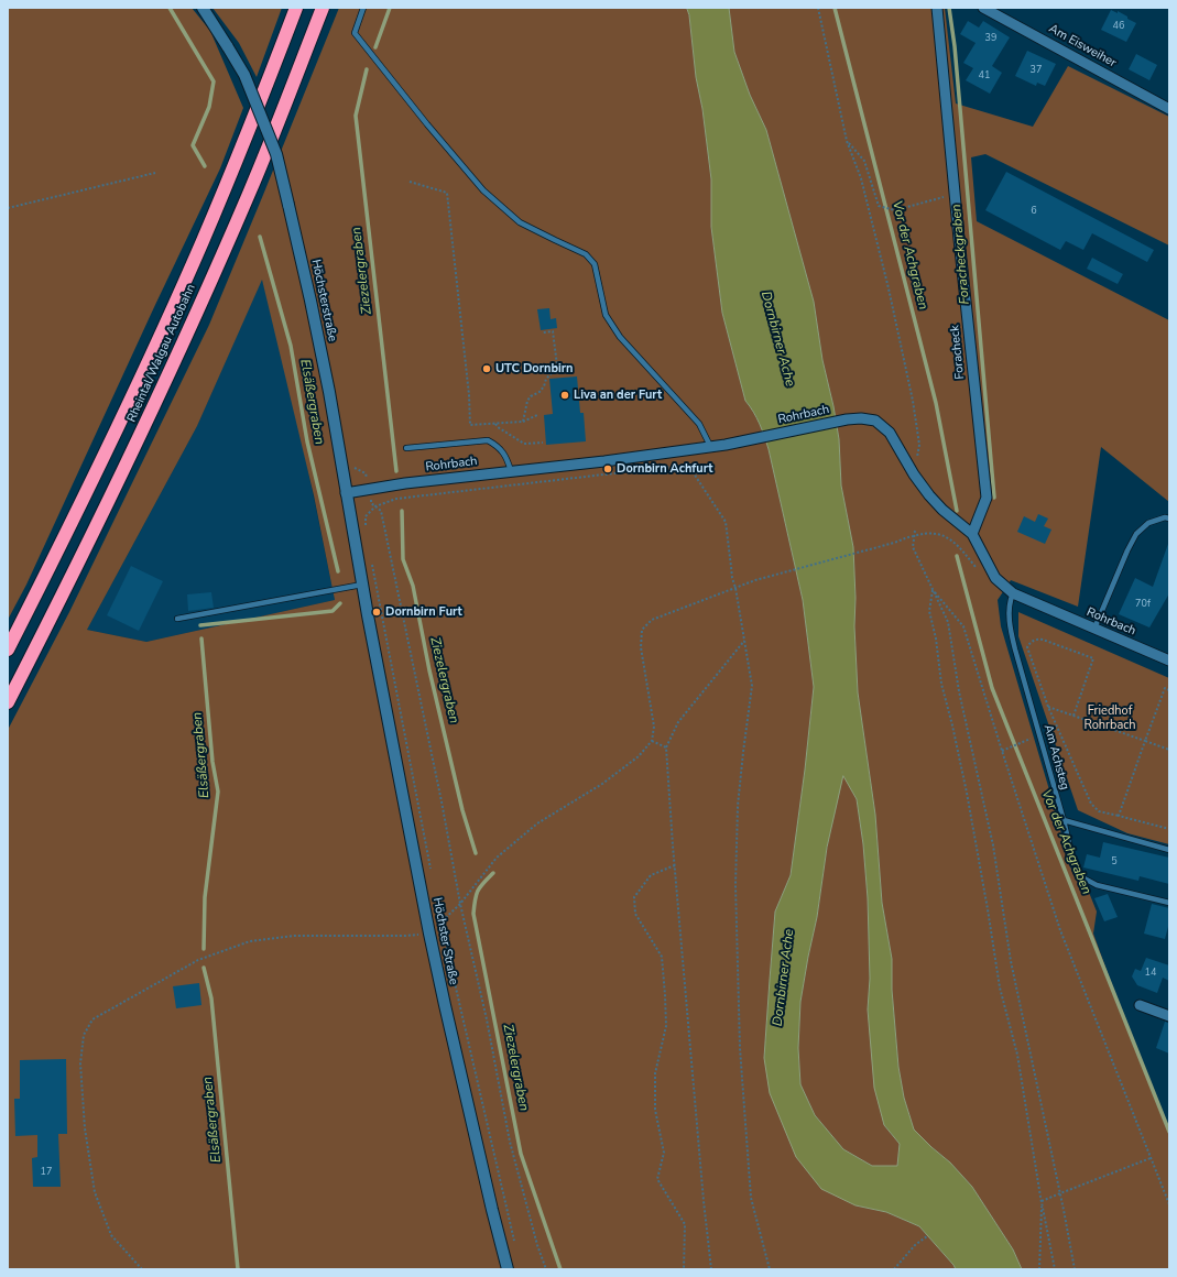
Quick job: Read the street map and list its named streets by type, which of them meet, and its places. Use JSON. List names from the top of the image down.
{
  "streets": {
    "highway": ["Rheintal/Walgau Autobahn"],
    "main road": ["Höchsterstraße", "Höchster Straße"],
    "street": ["Am Eisweiher", "Foracheck", "Rohrbach"],
    "lane": ["Am Achsteg"]
  },
  "crossings": [
    ["Höchsterstraße", "Rohrbach"],
    ["Höchsterstraße", "Höchster Straße"],
    ["Foracheck", "Rohrbach"],
    ["Rohrbach", "Am Achsteg"]
  ],
  "water": [
    "Foracheckgraben",
    "Vor der Achgraben",
    "Ziezelergraben",
    "Dornbirner Ache",
    "Elsäßergraben"
  ],
  "parks": ["Friedhof Rohrbach"],
  "places": [
    "UTC Dornbirn",
    "Liva an der Furt",
    "Dornbirn Achfurt",
    "Dornbirn Furt"
  ],
  "house_numbers": [
    "46",
    "39",
    "37",
    "41",
    "6",
    "70f",
    "5",
    "14",
    "17"
  ]
}
